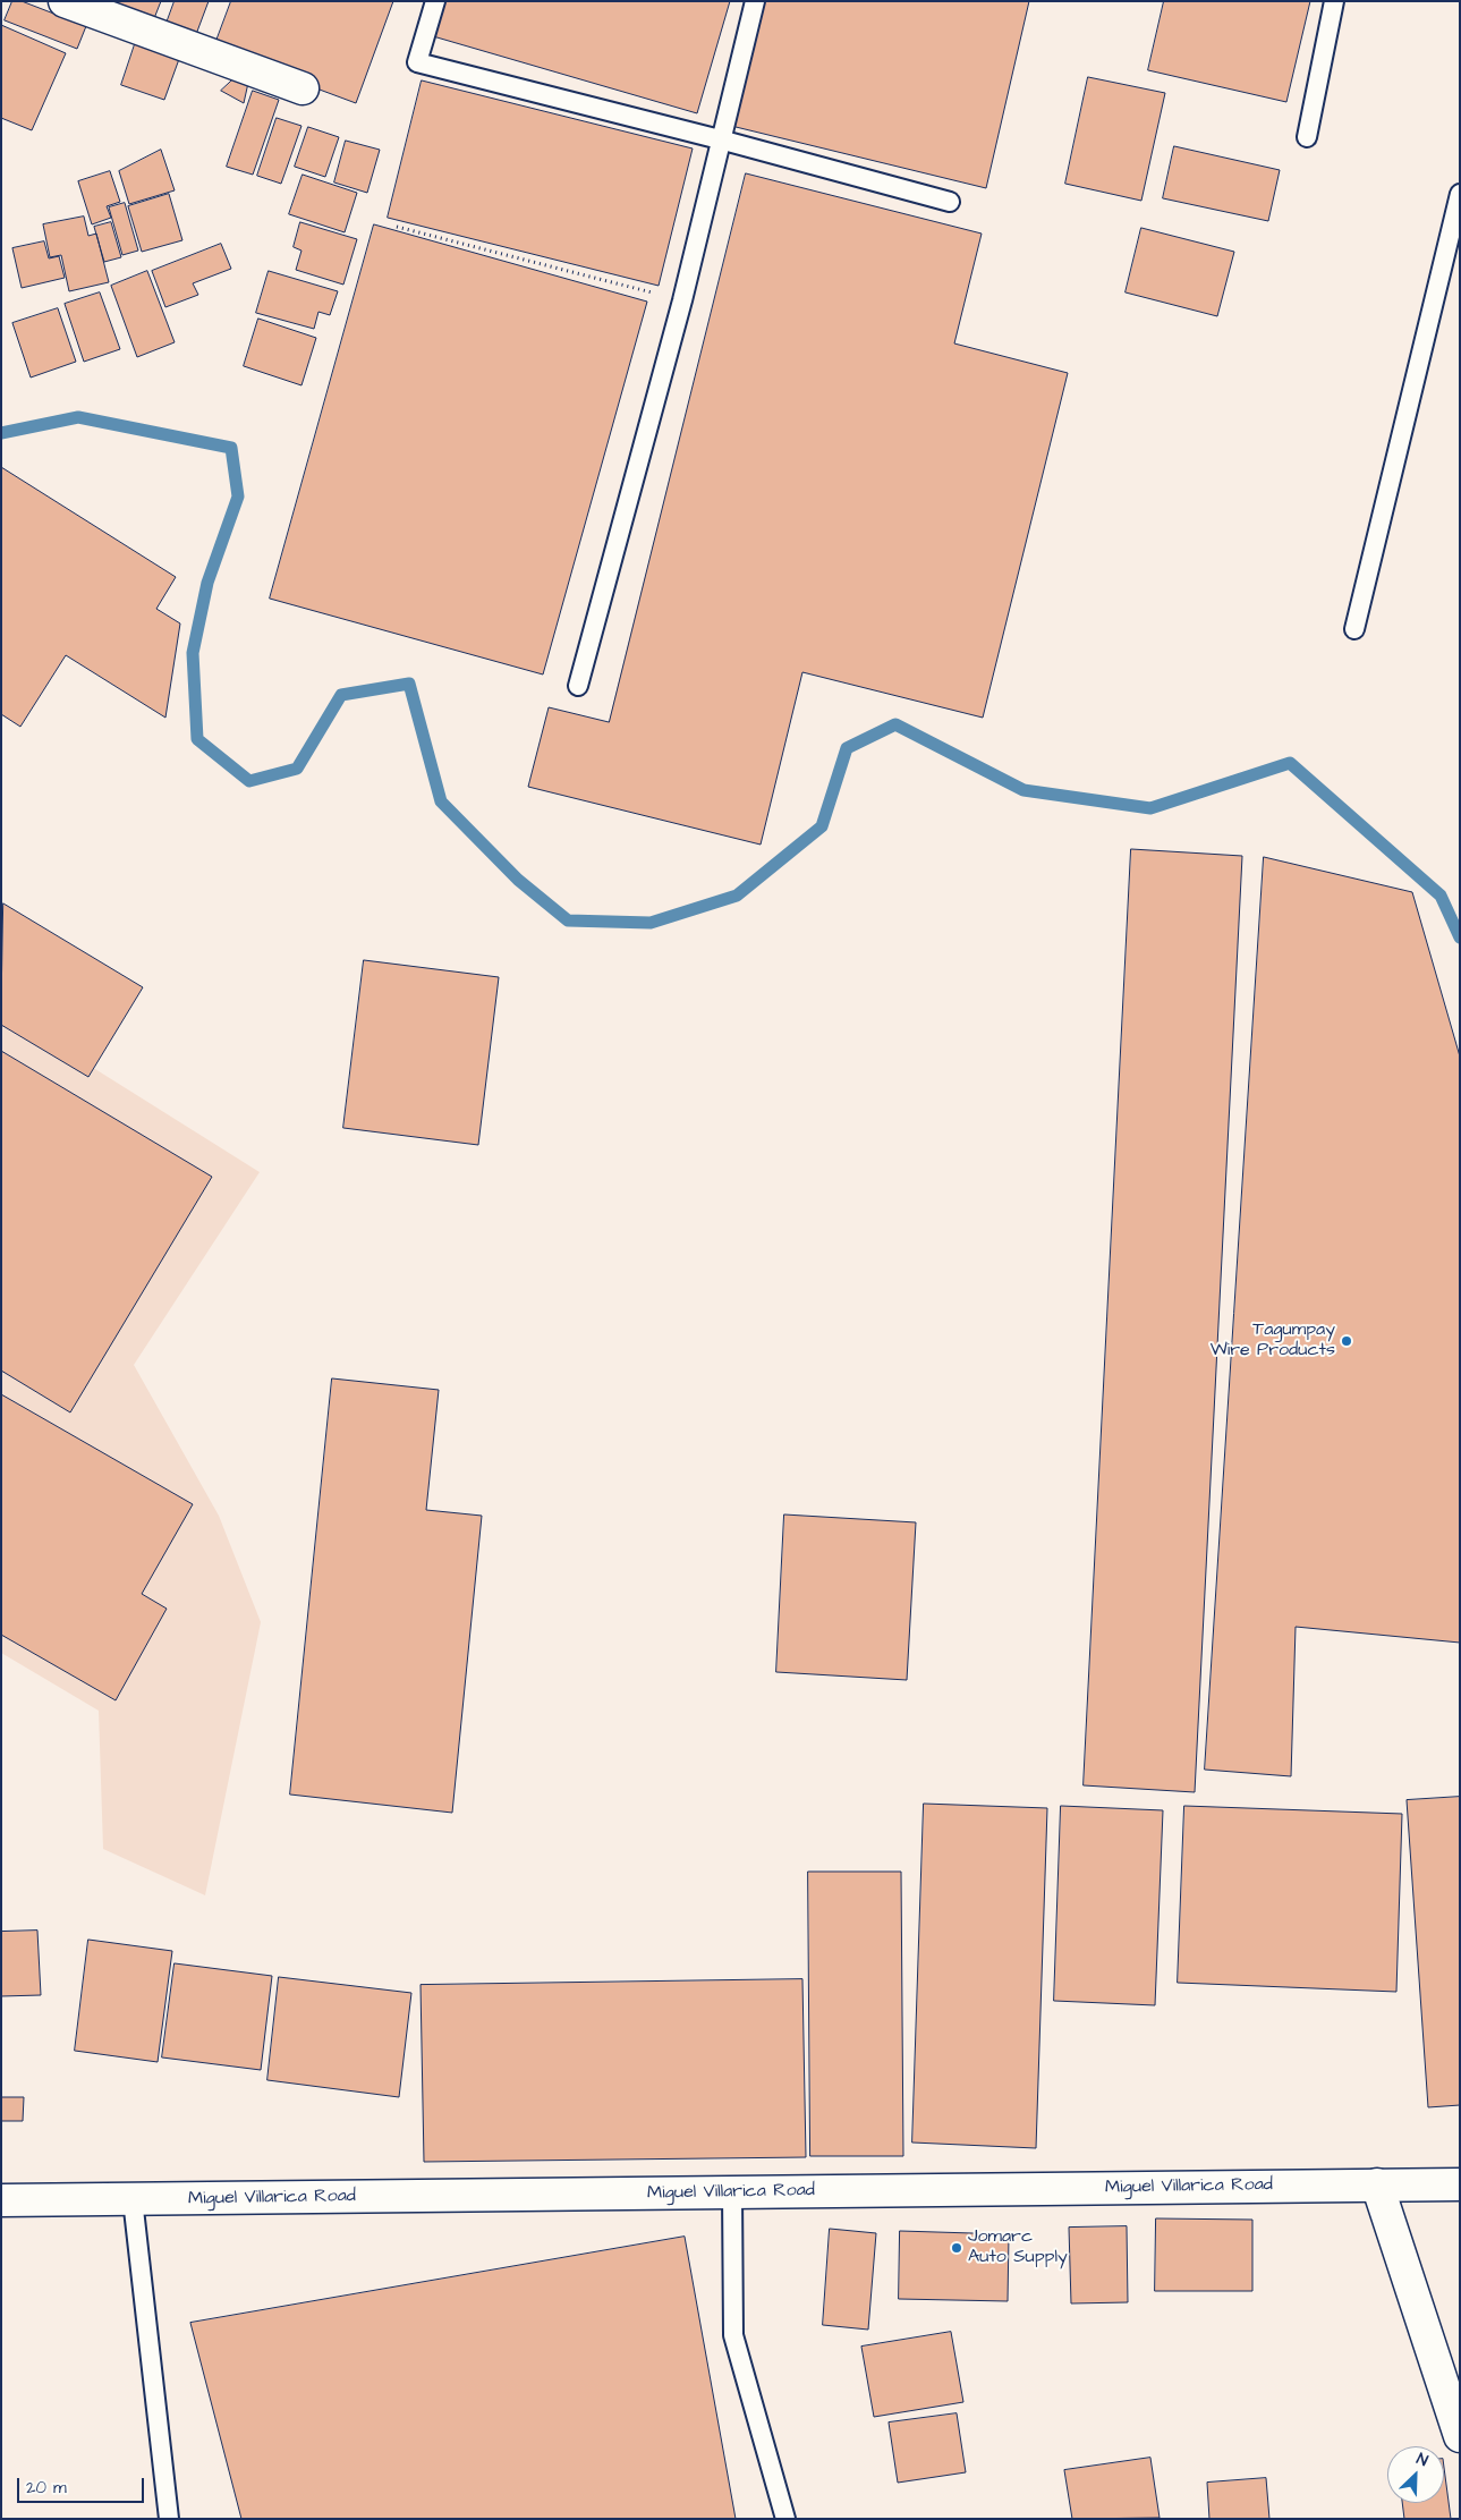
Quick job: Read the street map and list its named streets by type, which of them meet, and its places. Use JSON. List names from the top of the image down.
{
  "streets": {
    "main road": ["Miguel Villarica Road"]
  },
  "places": ["Tagumpay Wire Products", "Jomarc Auto Supply"],
  "scale_bar": "20 m",
  "north": "top right"
}
